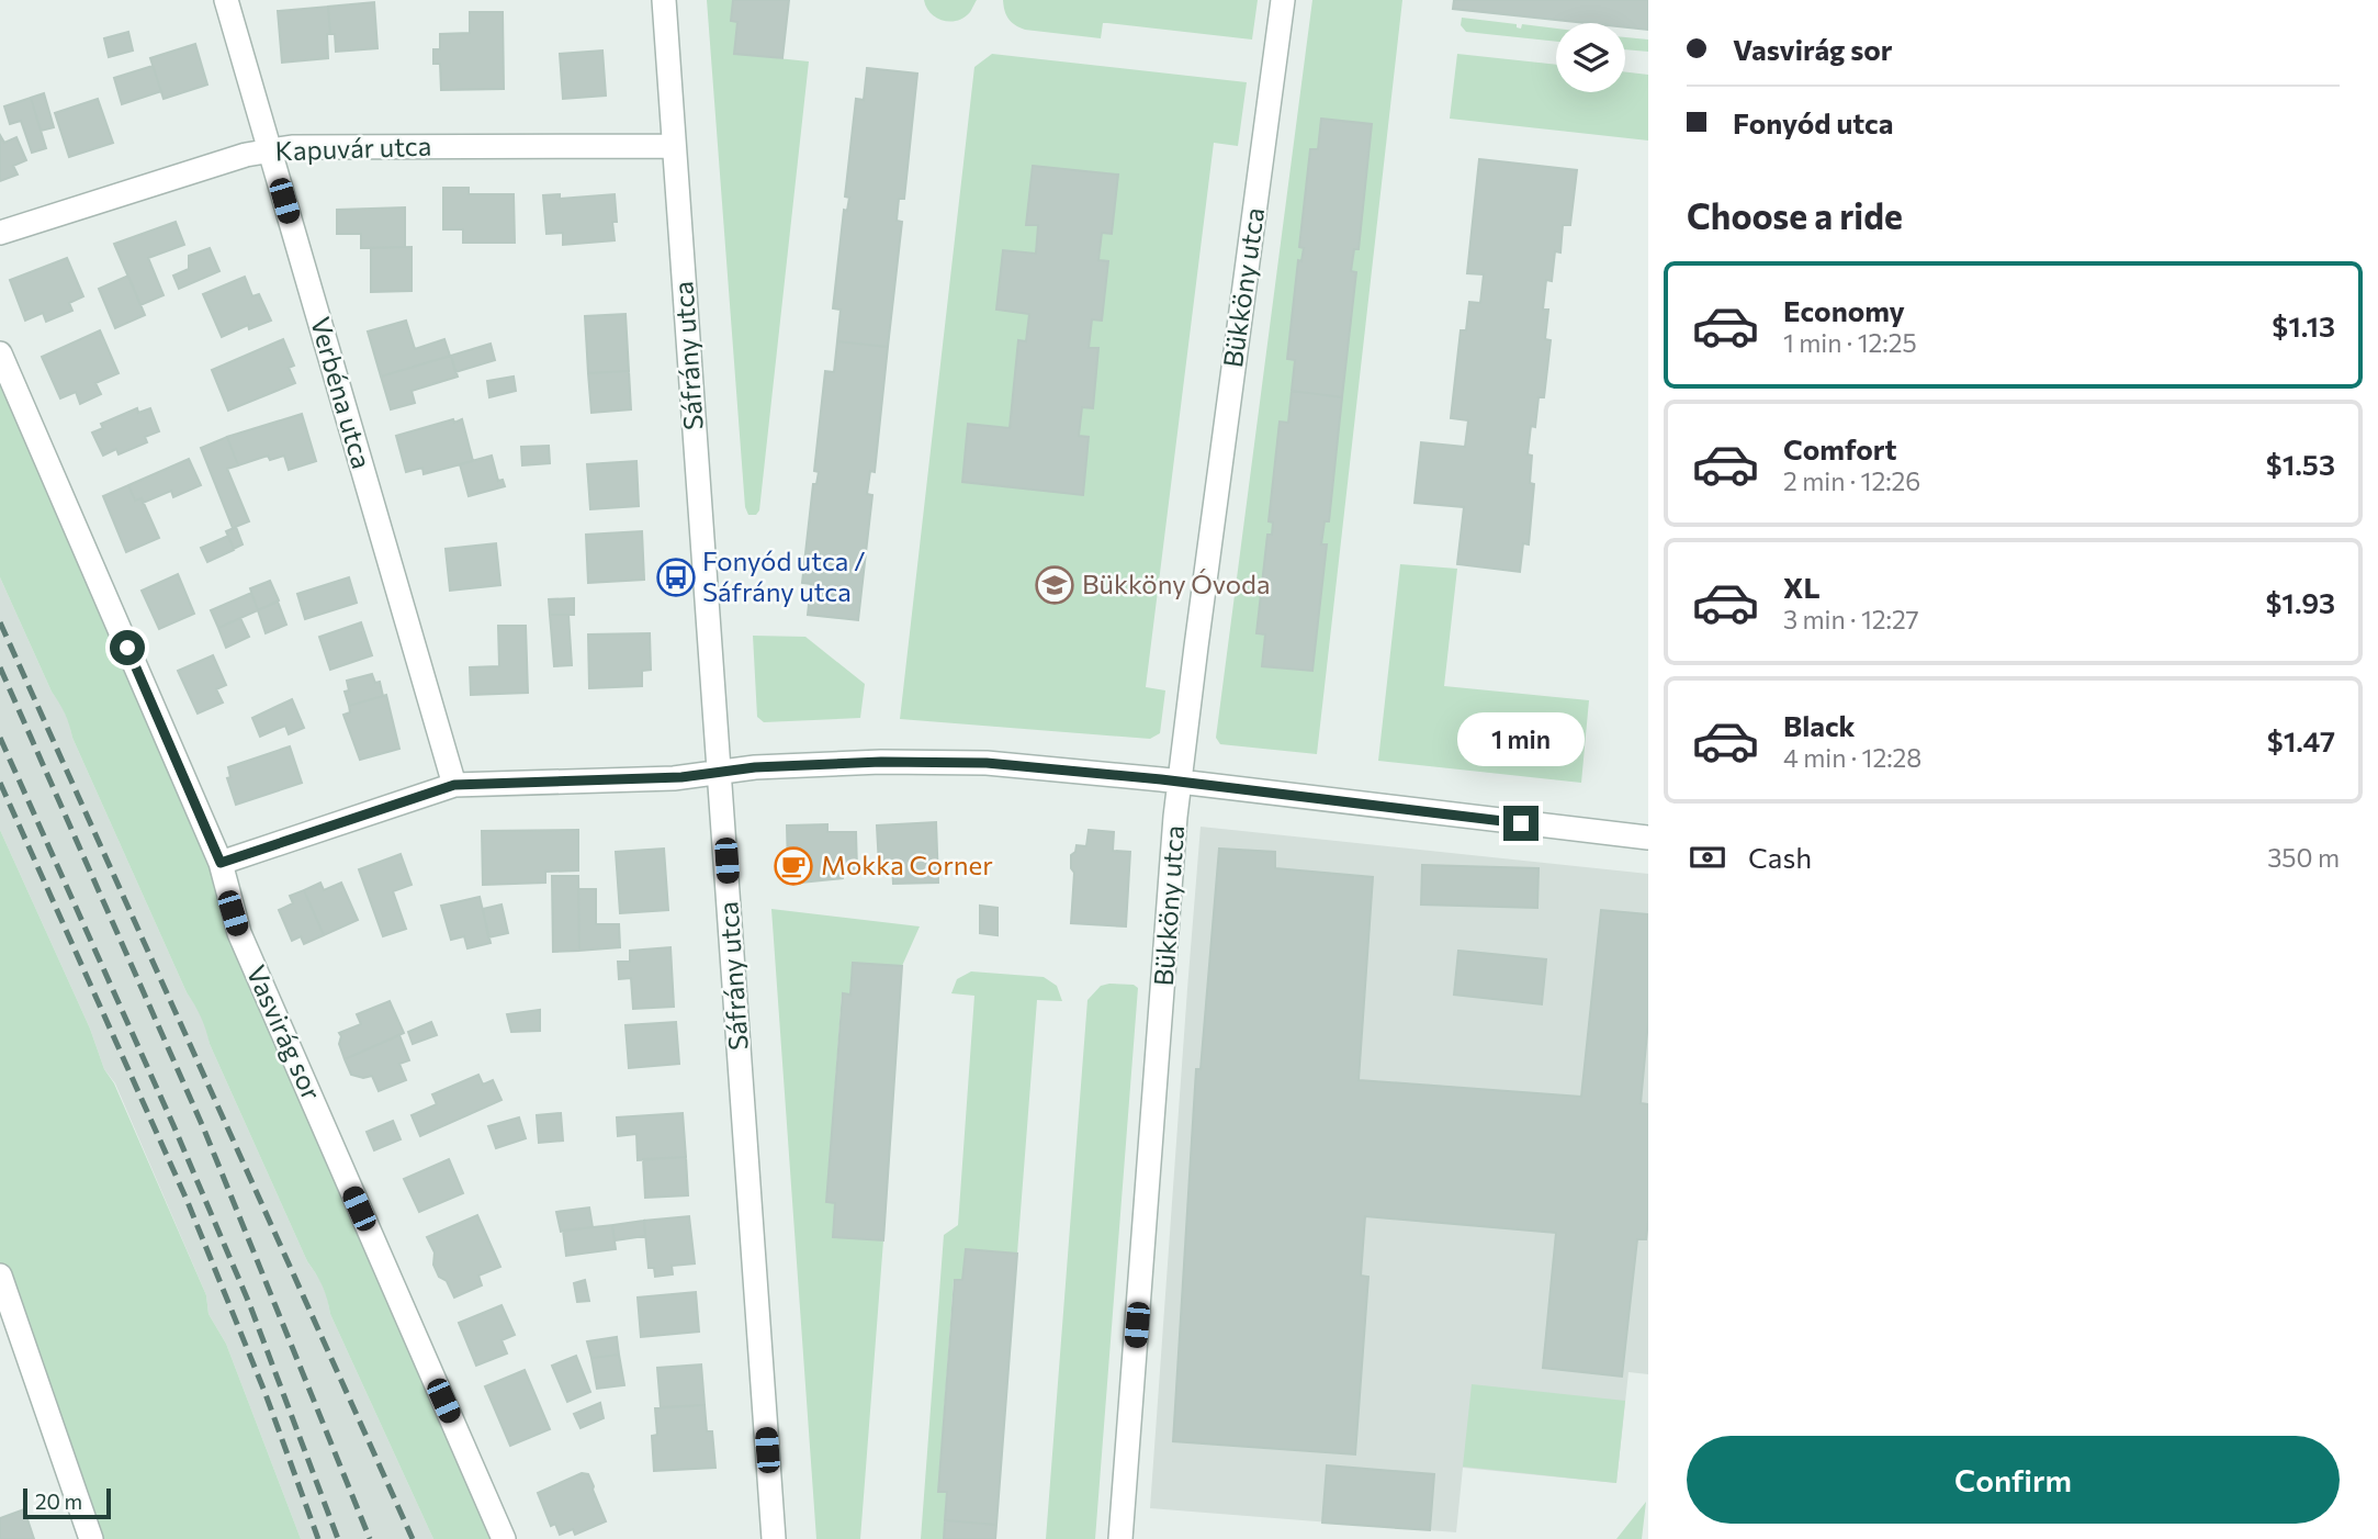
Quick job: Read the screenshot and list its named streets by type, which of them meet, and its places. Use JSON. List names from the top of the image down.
{
  "streets": {
    "street": [
      "Kapuvár utca",
      "Bükköny utca",
      "Sáfrány utca",
      "Verbéna utca",
      "Vasvirág sor"
    ]
  },
  "crossings": [
    ["Kapuvár utca", "Sáfrány utca"],
    ["Kapuvár utca", "Verbéna utca"]
  ],
  "places": {
    "bus stop": ["Fonyód utca / Sáfrány utca"],
    "school or university": ["Bükköny Óvoda"],
    "cafe": ["Mokka Corner"]
  },
  "scale_bar": "20 m",
  "page": {
    "banner": ["Vasvirág sor", "Fonyód utca"],
    "heading": "Choose a ride",
    "list": [
      {
        "name": "Economy",
        "note": "1 min · 12:25",
        "value": "$1.13"
      },
      {
        "name": "Comfort",
        "note": "2 min · 12:26",
        "value": "$1.53"
      },
      {
        "name": "XL",
        "note": "3 min · 12:27",
        "value": "$1.93"
      },
      {
        "name": "Black",
        "note": "4 min · 12:28",
        "value": "$1.47"
      }
    ],
    "bubble": "1 min",
    "pay": ["Cash", "350 m"],
    "buttons": "Confirm",
    "scale": "20 m"
  }
}
